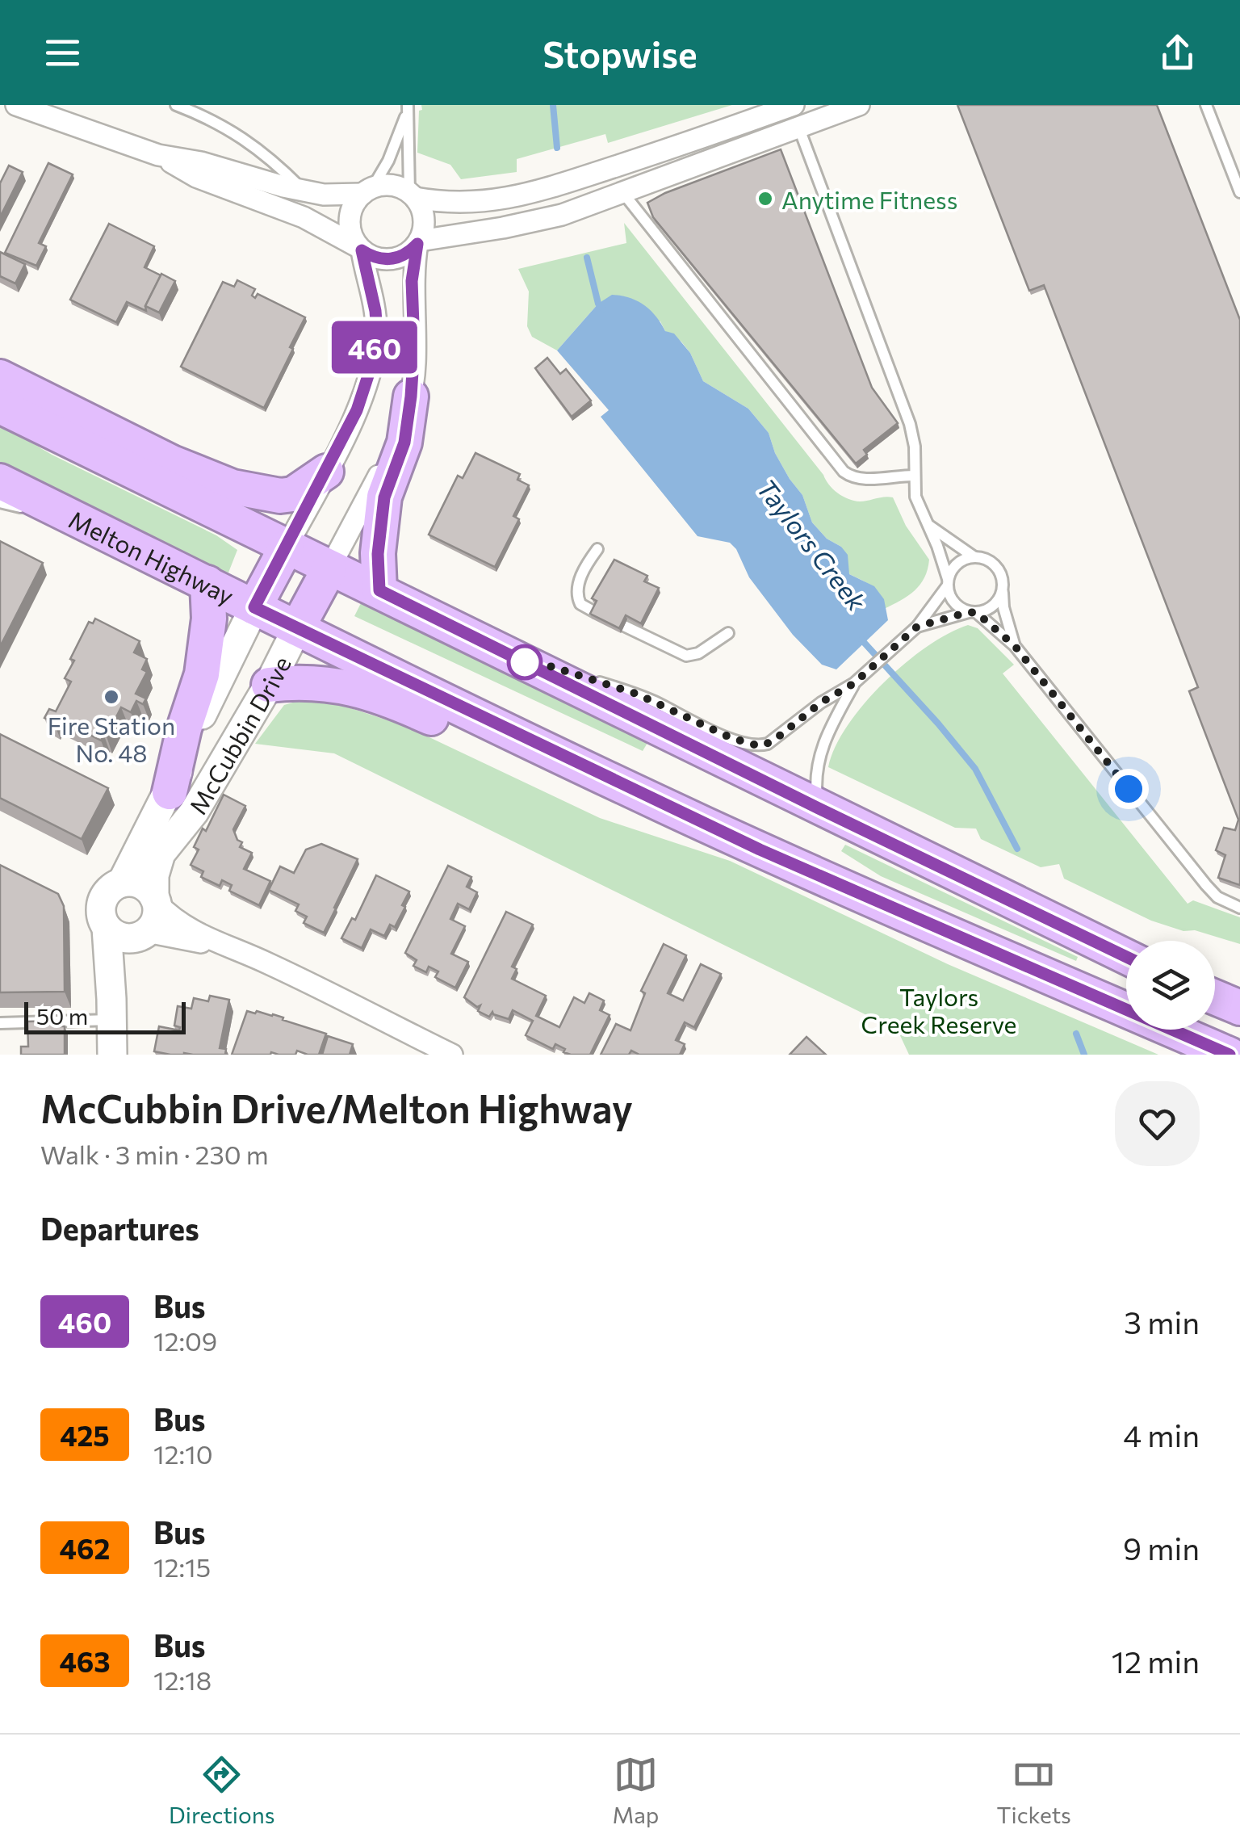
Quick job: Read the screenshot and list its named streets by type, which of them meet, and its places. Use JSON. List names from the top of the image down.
{
  "streets": {
    "highway": ["Melton Highway", "McCubbin Drive"]
  },
  "crossings": [
    ["Melton Highway", "McCubbin Drive"]
  ],
  "water": ["Taylors Creek"],
  "parks": ["Taylors Creek Reserve"],
  "places": ["Anytime Fitness", "Fire Station No. 48"],
  "lines": ["bus line 460"],
  "scale_bar": "50 m",
  "page": {
    "header": "Stopwise",
    "on_map": "460",
    "scale": "50 m",
    "heading": [
      ["McCubbin Drive/Melton Highway", "Walk · 3 min · 230 m"],
      "Departures"
    ],
    "list": [
      {
        "mark": "460",
        "name": "Bus",
        "note": "12:09",
        "value": "3 min"
      },
      {
        "mark": "425",
        "name": "Bus",
        "note": "12:10",
        "value": "4 min"
      },
      {
        "mark": "462",
        "name": "Bus",
        "note": "12:15",
        "value": "9 min"
      },
      {
        "mark": "463",
        "name": "Bus",
        "note": "12:18",
        "value": "12 min"
      }
    ],
    "tabs": ["Directions", "Map", "Tickets"]
  }
}
